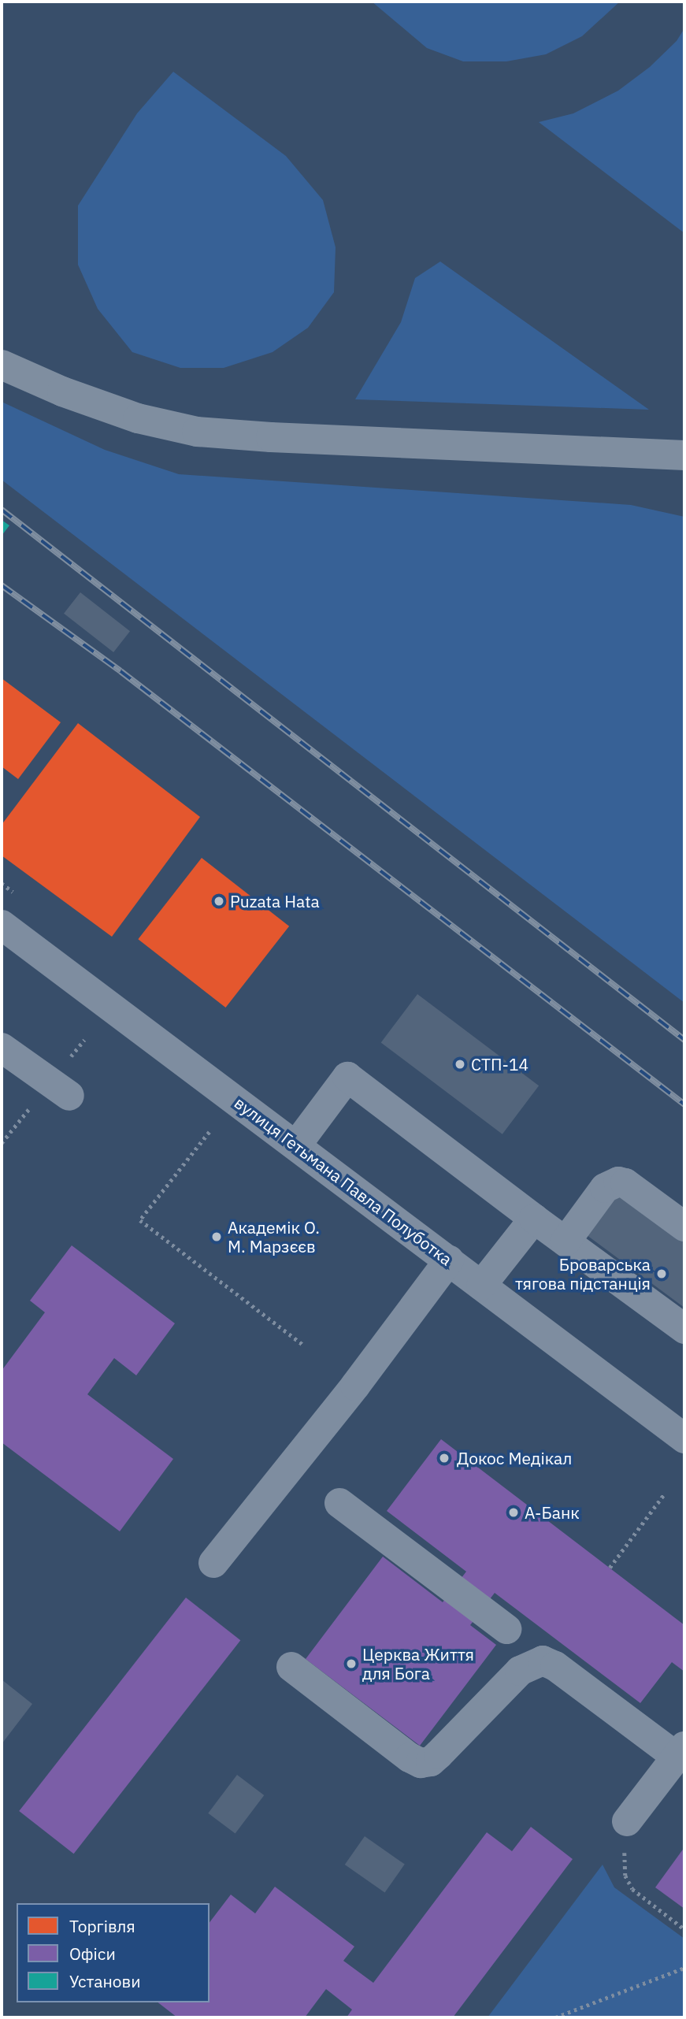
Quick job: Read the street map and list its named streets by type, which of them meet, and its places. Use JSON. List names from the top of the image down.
{
  "streets": {
    "street": ["вулиця Гетьмана Павла Полуботка"]
  },
  "places": [
    "Puzata Hata",
    "СТП-14",
    "Академік О. М. Марзєєв",
    "Броварська тягова підстанція",
    "Докос Медікал",
    "А-Банк",
    "Церква Життя для Бога"
  ],
  "legend": ["Торгівля", "Офіси", "Установи"]
}
